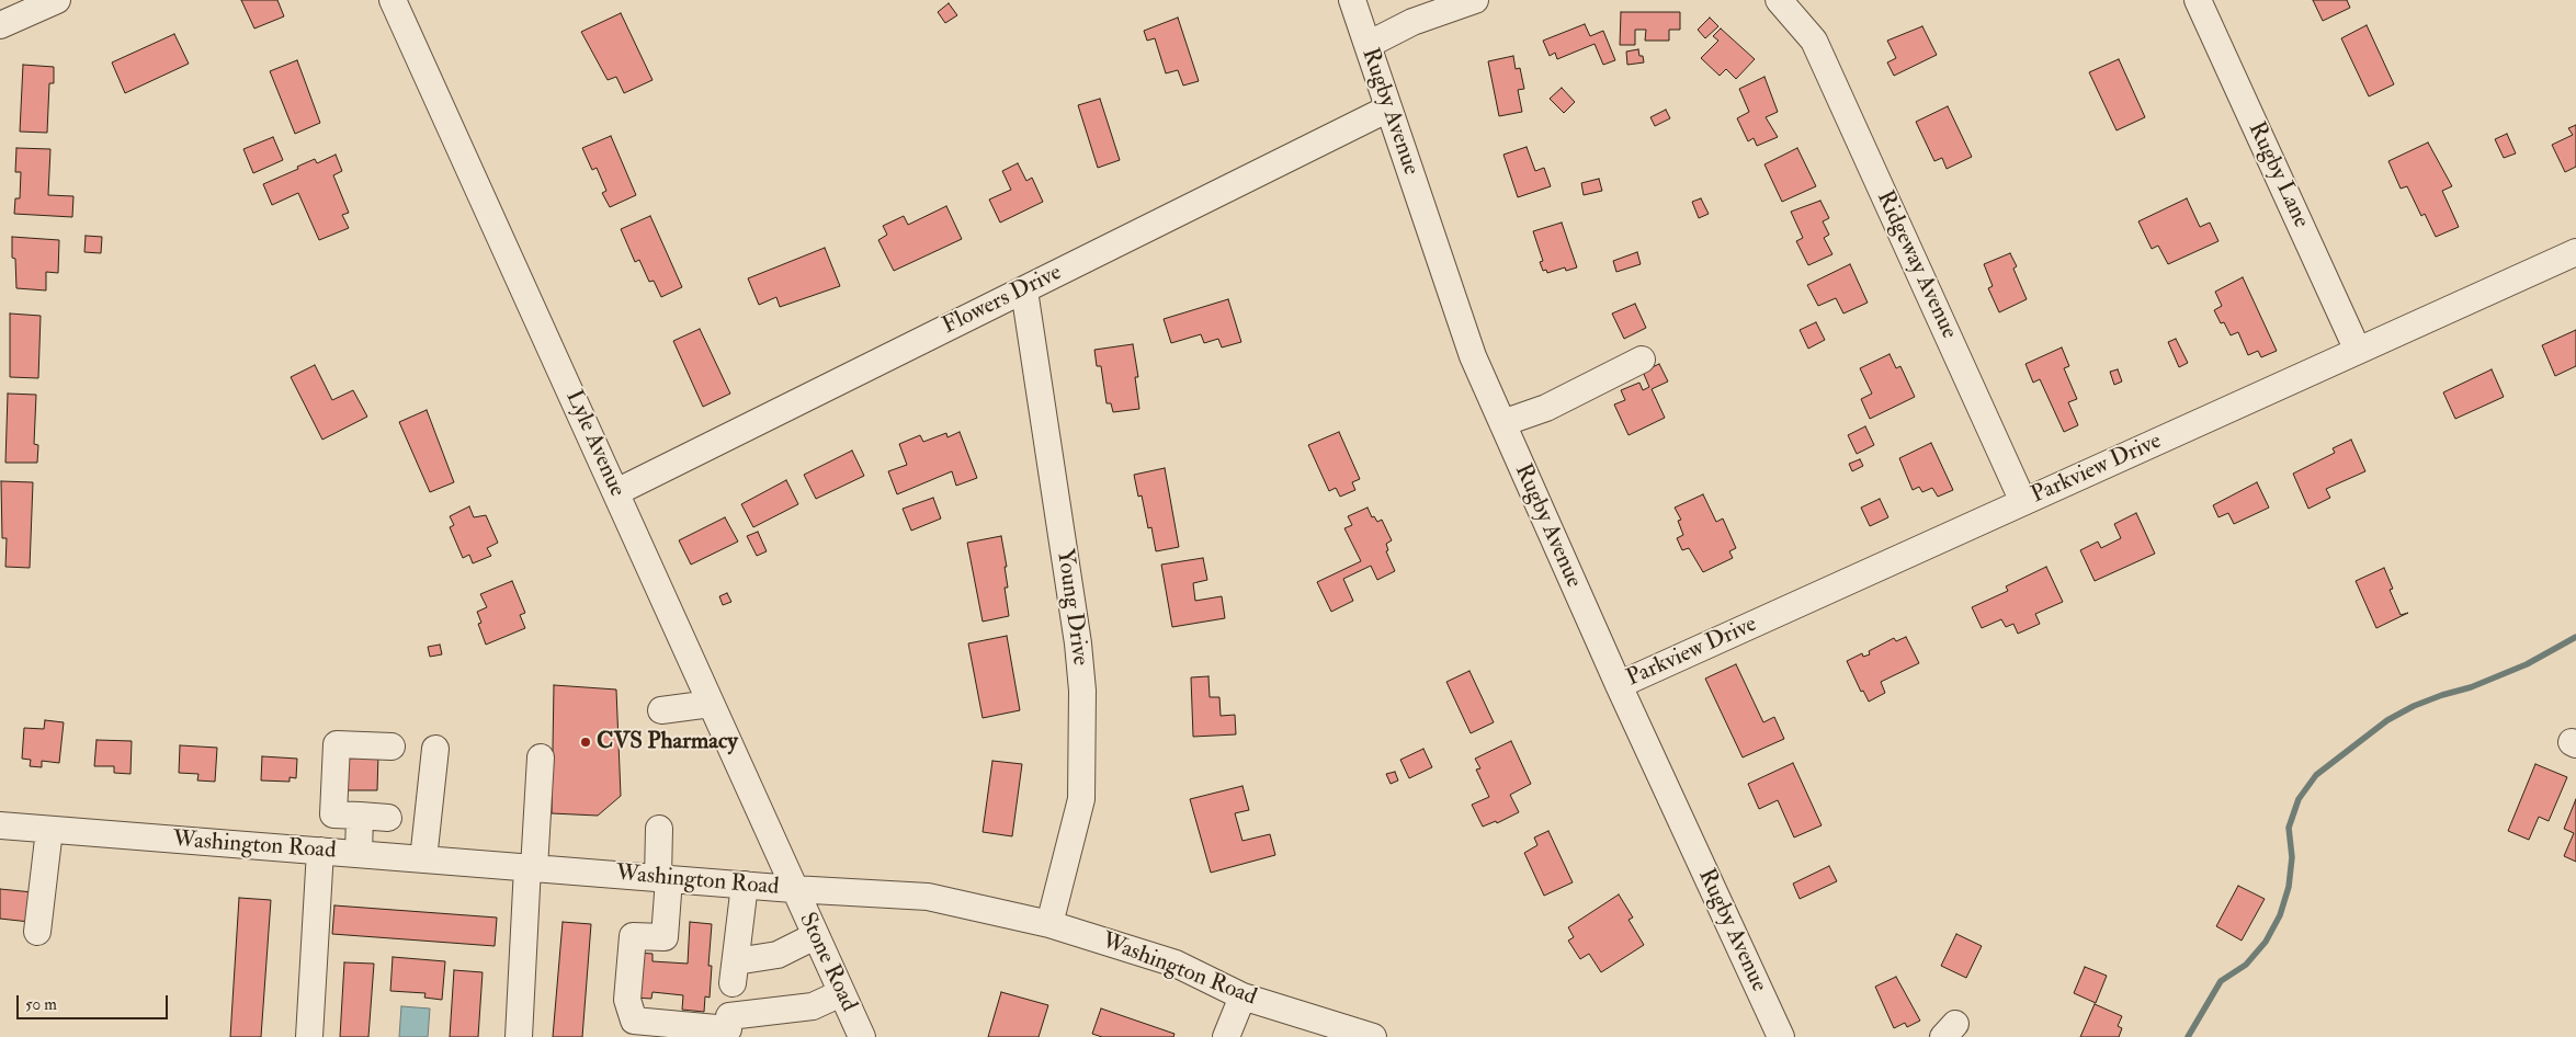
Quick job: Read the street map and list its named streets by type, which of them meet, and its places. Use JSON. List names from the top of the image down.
{
  "streets": {
    "street": [
      "Rugby Avenue",
      "Rugby Lane",
      "Ridgeway Avenue",
      "Flowers Drive",
      "Lyle Avenue",
      "Parkview Drive",
      "Young Drive",
      "Washington Road",
      "Stone Road"
    ]
  },
  "crossings": [
    ["Rugby Avenue", "Flowers Drive"],
    ["Rugby Avenue", "Parkview Drive"],
    ["Rugby Lane", "Parkview Drive"],
    ["Ridgeway Avenue", "Parkview Drive"],
    ["Flowers Drive", "Lyle Avenue"],
    ["Flowers Drive", "Young Drive"],
    ["Lyle Avenue", "Washington Road"],
    ["Lyle Avenue", "Stone Road"],
    ["Young Drive", "Washington Road"],
    ["Washington Road", "Stone Road"]
  ],
  "places": ["CVS Pharmacy"],
  "scale_bar": "50 m"
}
